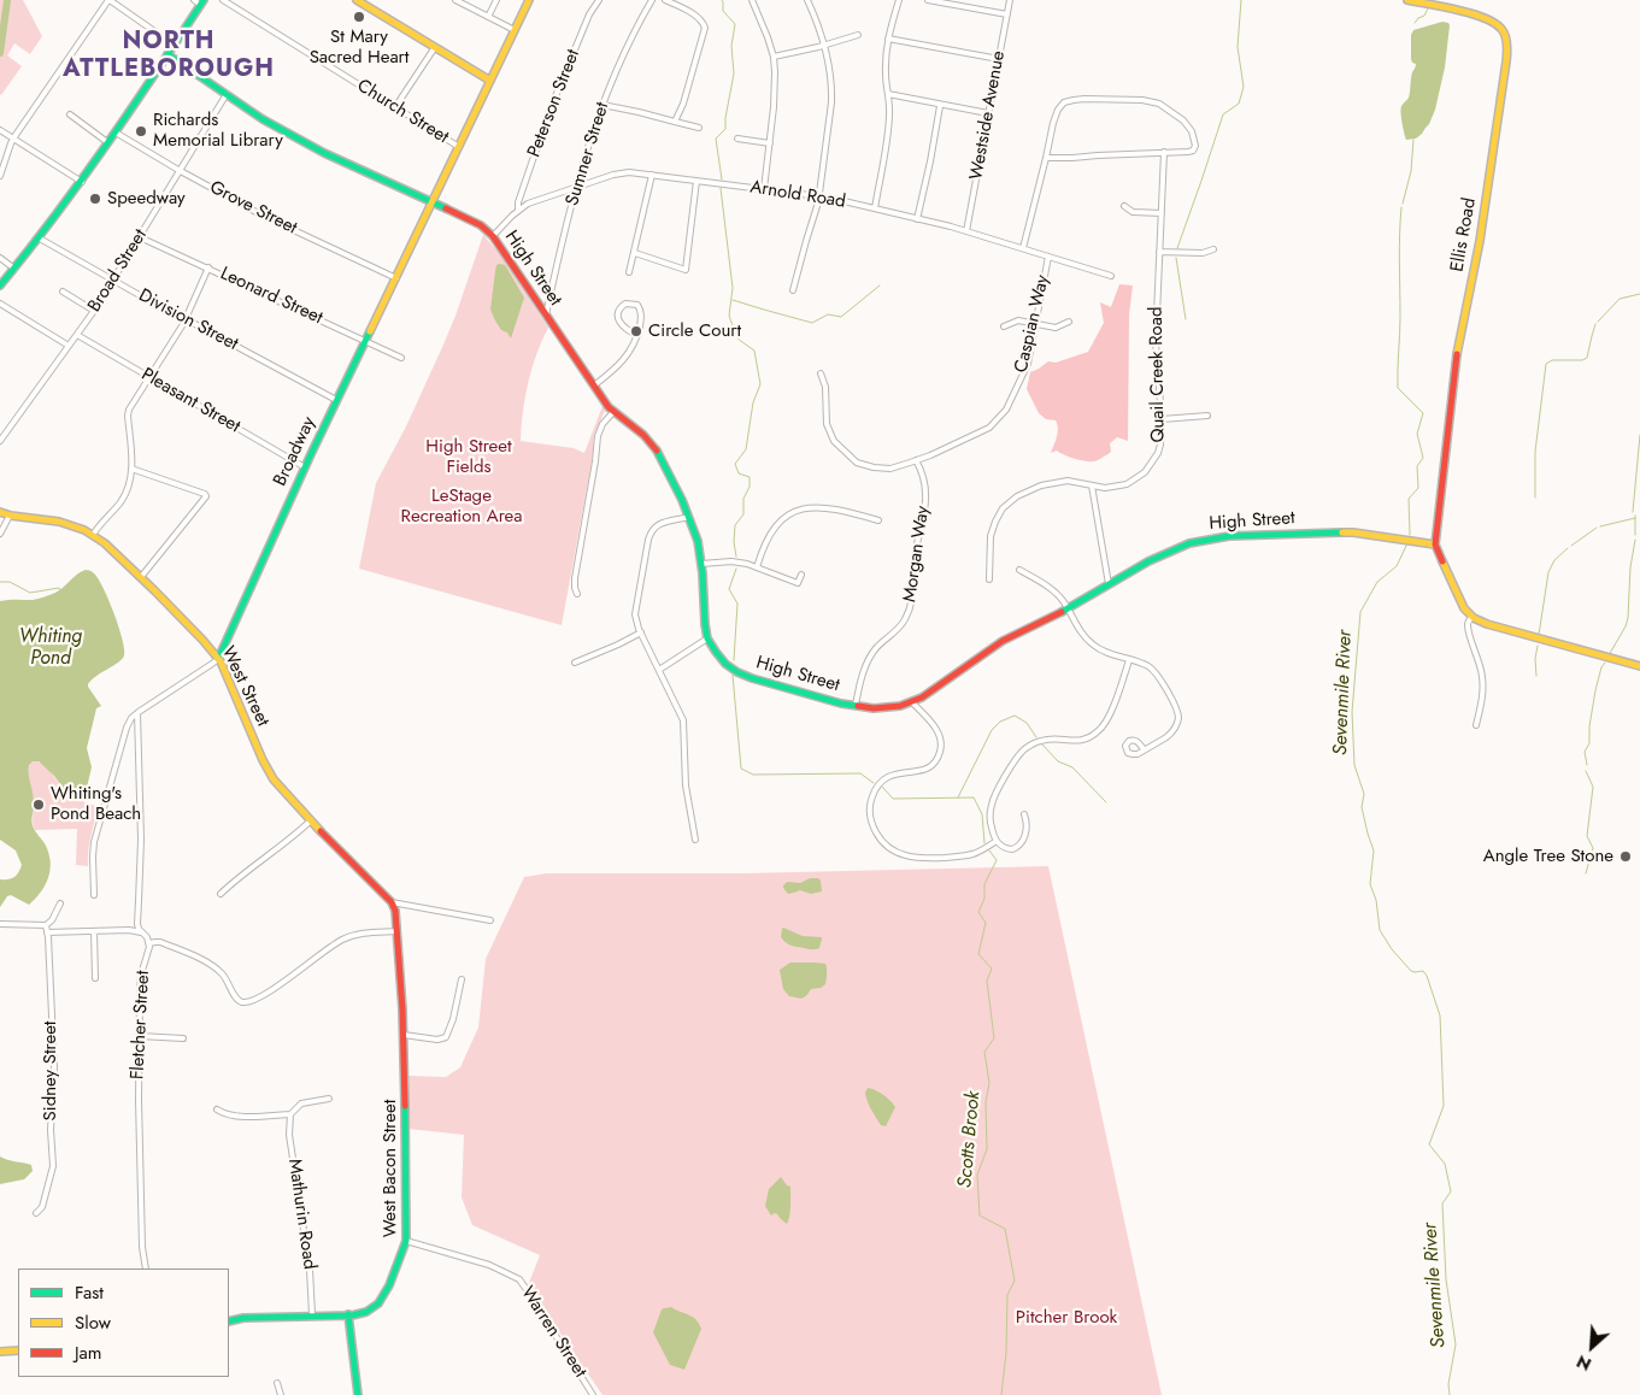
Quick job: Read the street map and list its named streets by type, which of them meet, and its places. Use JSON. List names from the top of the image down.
{
  "streets": {
    "street": [
      "Peterson Street",
      "Church Street",
      "Westside Avenue",
      "Sumner Street",
      "Arnold Road",
      "Grove Street",
      "Ellis Road",
      "High Street",
      "Broad Street",
      "Leonard Street",
      "Division Street",
      "Caspian Way",
      "Quail Creek Road",
      "Pleasant Street",
      "Broadway",
      "Morgan Way",
      "West Street",
      "Fletcher Street",
      "Sidney Street",
      "West Bacon Street",
      "Mathurin Road",
      "Warren Street"
    ]
  },
  "crossings": [
    ["Peterson Street", "Arnold Road"],
    ["Church Street", "Broadway"],
    ["Westside Avenue", "Arnold Road"],
    ["Sumner Street", "Arnold Road"],
    ["Sumner Street", "High Street"],
    ["Arnold Road", "High Street"],
    ["Arnold Road", "Caspian Way"],
    ["Grove Street", "Broad Street"],
    ["Grove Street", "Broadway"],
    ["Ellis Road", "High Street"],
    ["High Street", "Broad Street"],
    ["High Street", "Broadway"],
    ["High Street", "Morgan Way"],
    ["Broad Street", "Leonard Street"],
    ["Broad Street", "Division Street"],
    ["Broad Street", "Pleasant Street"],
    ["Leonard Street", "Broadway"],
    ["Division Street", "Broadway"],
    ["Caspian Way", "Morgan Way"],
    ["Pleasant Street", "Broadway"],
    ["Broadway", "West Street"],
    ["West Street", "West Bacon Street"],
    ["West Bacon Street", "Mathurin Road"],
    ["West Bacon Street", "Warren Street"]
  ],
  "districts": ["NORTH ATTLEBOROUGH"],
  "water": ["Whiting Pond", "Sevenmile River", "Scotts Brook"],
  "parks": ["High Street Fields", "LeStage Recreation Area", "Pitcher Brook"],
  "places": [
    "St Mary Sacred Heart",
    "Richards Memorial Library",
    "Speedway",
    "Circle Court",
    "Whiting's Pond Beach",
    "Angle Tree Stone"
  ],
  "legend": ["Fast", "Slow", "Jam"],
  "north": "bottom left"
}
